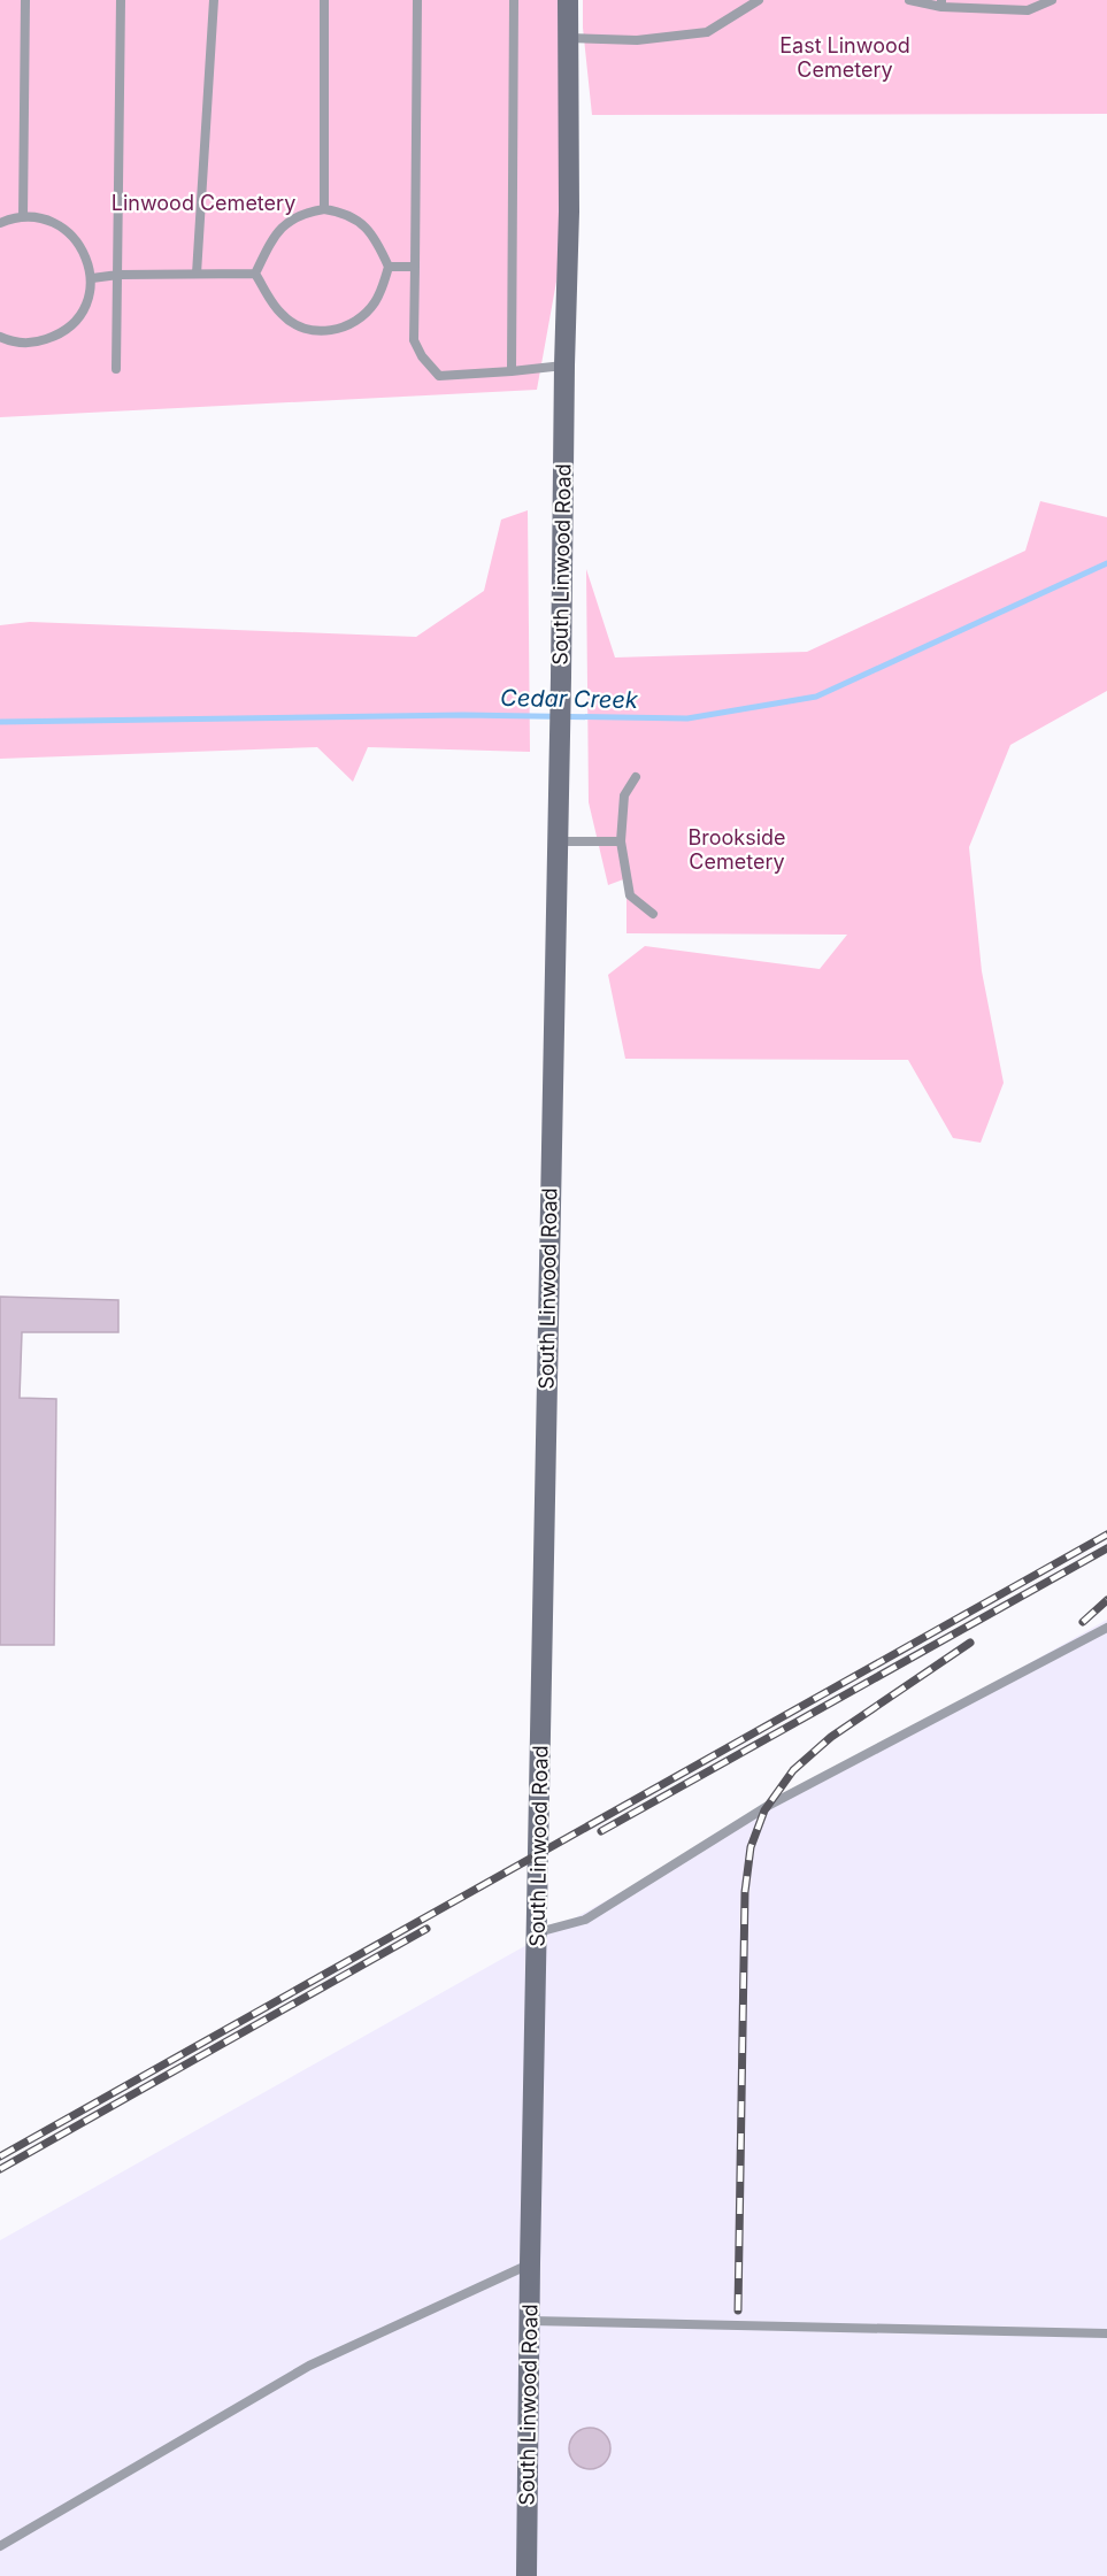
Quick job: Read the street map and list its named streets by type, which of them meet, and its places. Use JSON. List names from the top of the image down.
{
  "streets": {
    "main road": ["South Linwood Road"]
  },
  "water": ["Cedar Creek"],
  "parks": ["East Linwood Cemetery", "Linwood Cemetery", "Brookside Cemetery"]
}
